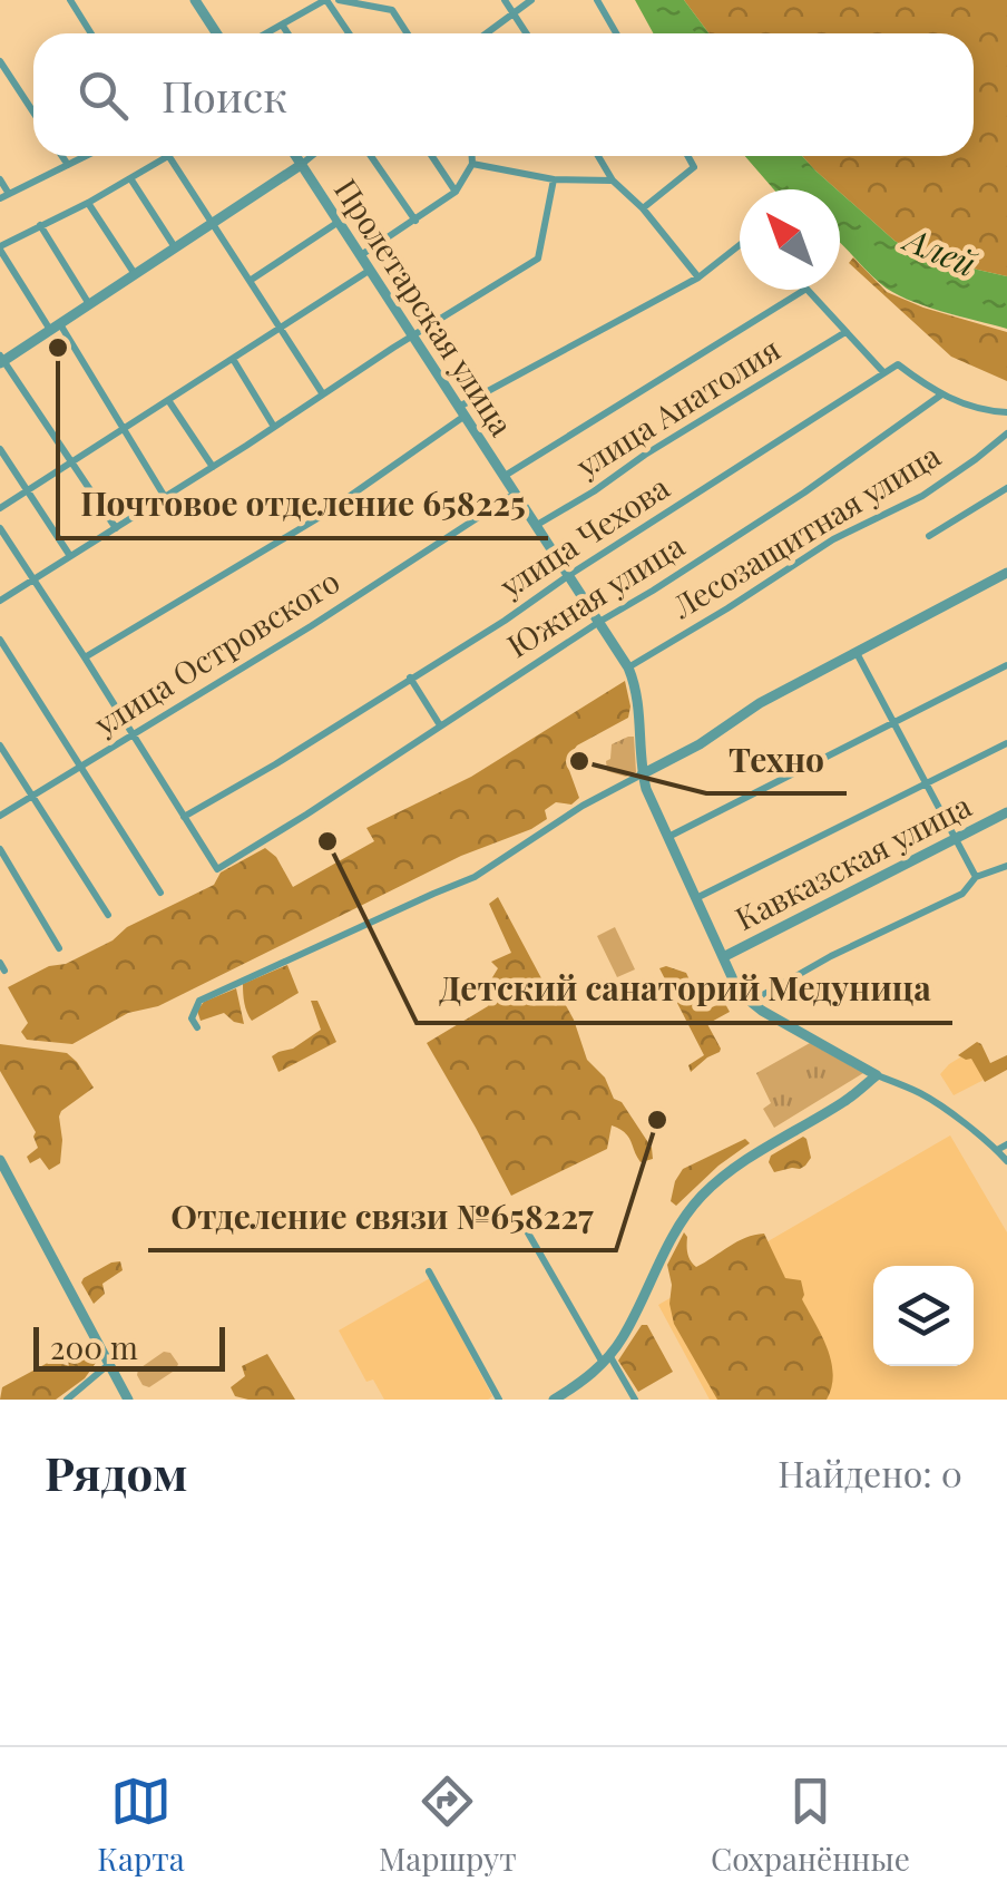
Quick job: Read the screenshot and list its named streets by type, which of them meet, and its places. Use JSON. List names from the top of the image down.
{
  "streets": {
    "street": [
      "Пролетарская улица",
      "улица Анатолия",
      "Лесозащитная улица",
      "улица Чехова",
      "Южная улица",
      "улица Островского",
      "Кавказская улица"
    ]
  },
  "crossings": [
    ["Пролетарская улица", "улица Анатолия"],
    ["Пролетарская улица", "Лесозащитная улица"],
    ["Пролетарская улица", "улица Чехова"],
    ["Пролетарская улица", "Южная улица"],
    ["Пролетарская улица", "улица Островского"],
    ["Пролетарская улица", "Кавказская улица"],
    ["улица Чехова", "Южная улица"]
  ],
  "water": ["Алей"],
  "places": [
    "Почтовое отделение 658225",
    "Техно",
    "Детский санаторий Медуница",
    "Отделение связи №658227"
  ],
  "scale_bar": "200 m",
  "north": "top left",
  "page": {
    "search": "Поиск",
    "scale": "200 m",
    "heading": ["Рядом", "Найдено: 0"],
    "nav": ["Карта", "Маршрут", "Сохранённые"]
  }
}
